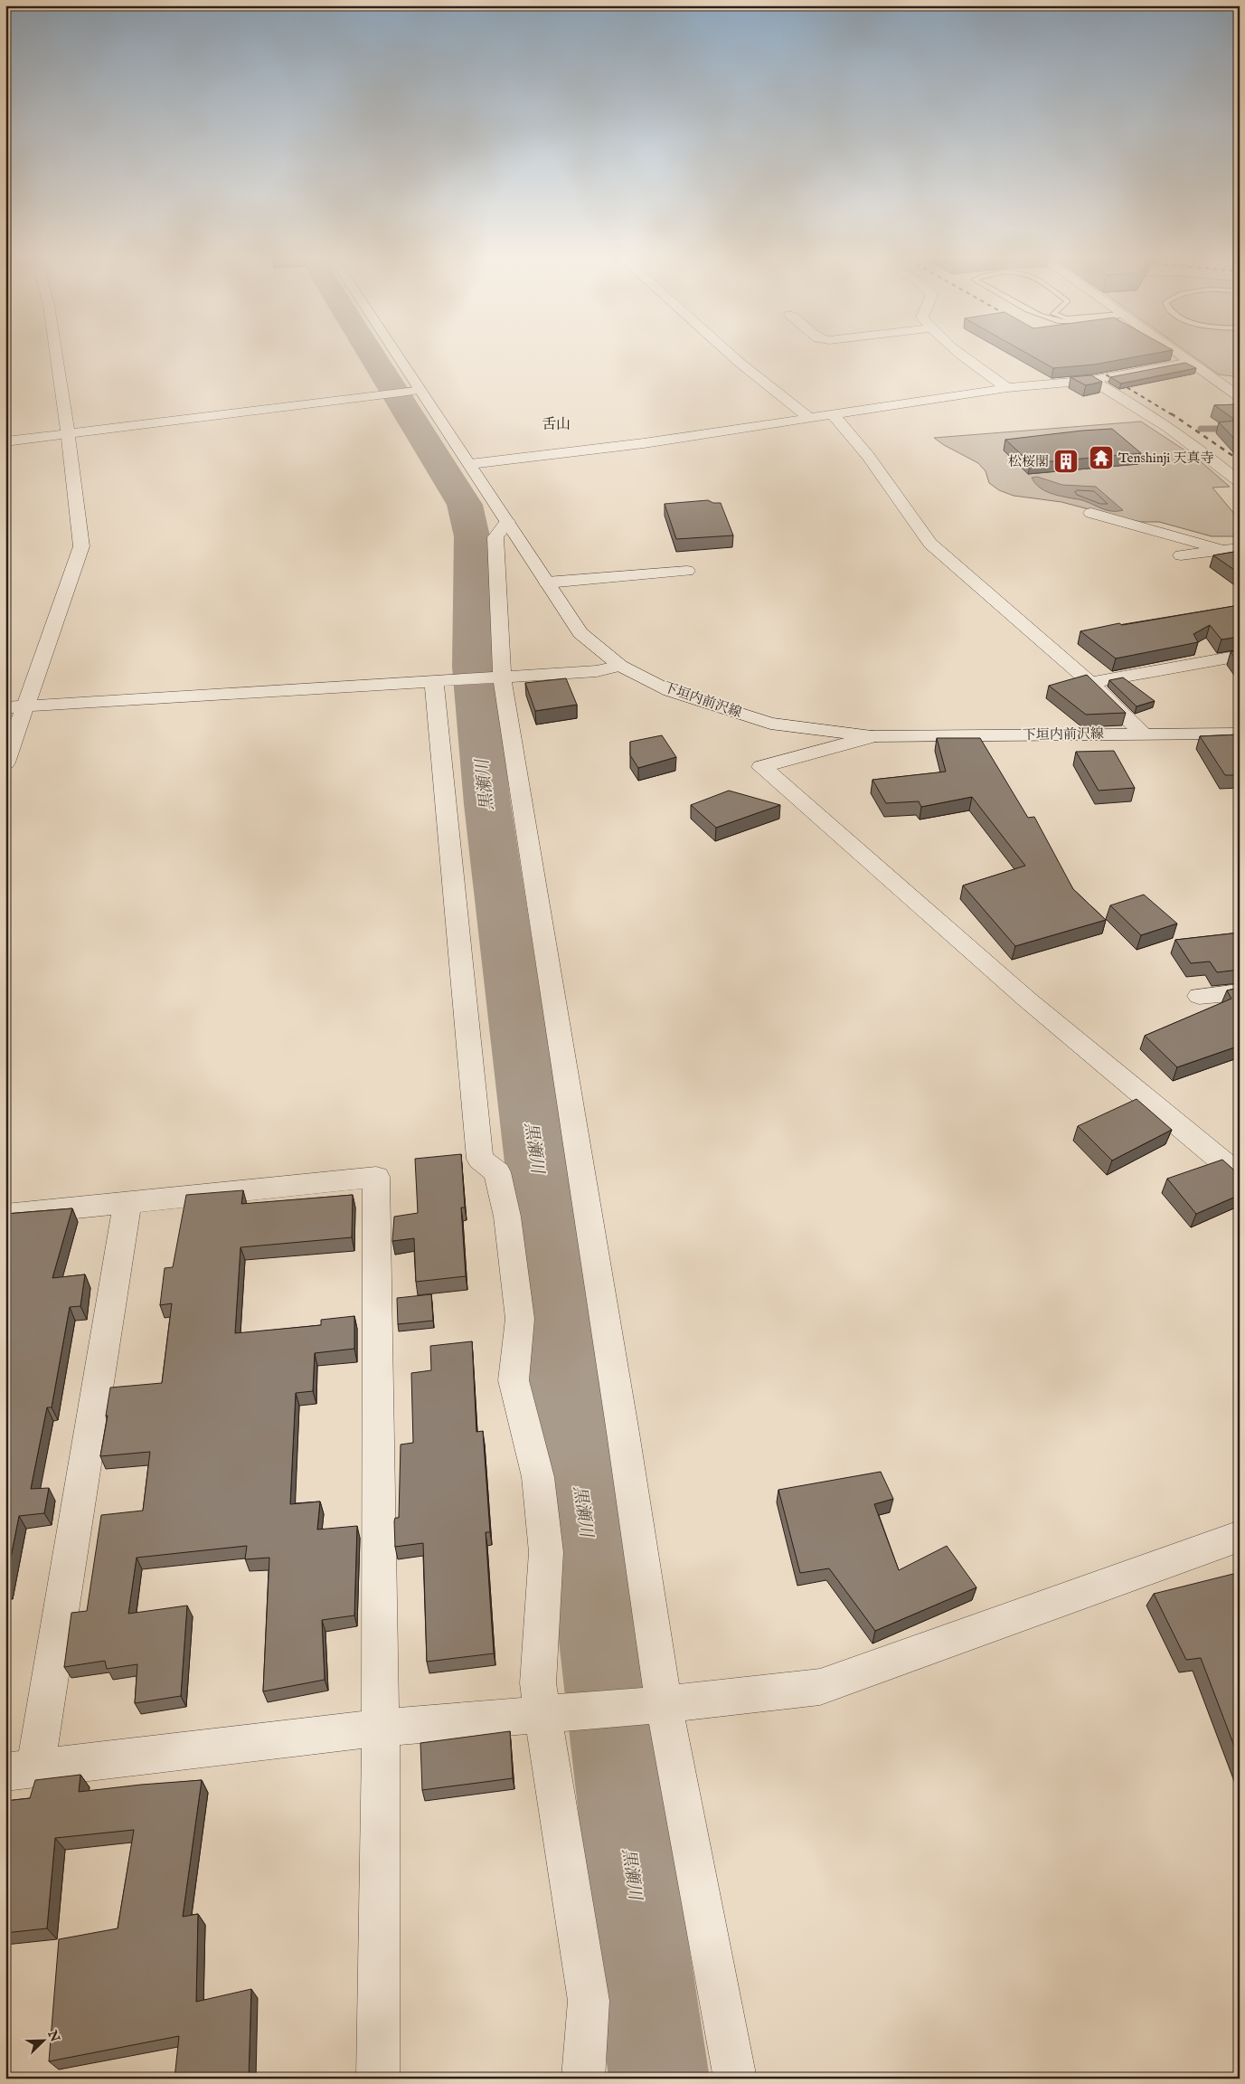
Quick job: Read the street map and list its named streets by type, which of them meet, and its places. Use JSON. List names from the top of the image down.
{
  "streets": {
    "street": ["下垣内前沢線"]
  },
  "districts": ["舌山"],
  "water": ["黒瀬川"],
  "places": {
    "temple": ["Tenshinji 天真寺"],
    "building": ["松桜閣"]
  },
  "north": "top right"
}
